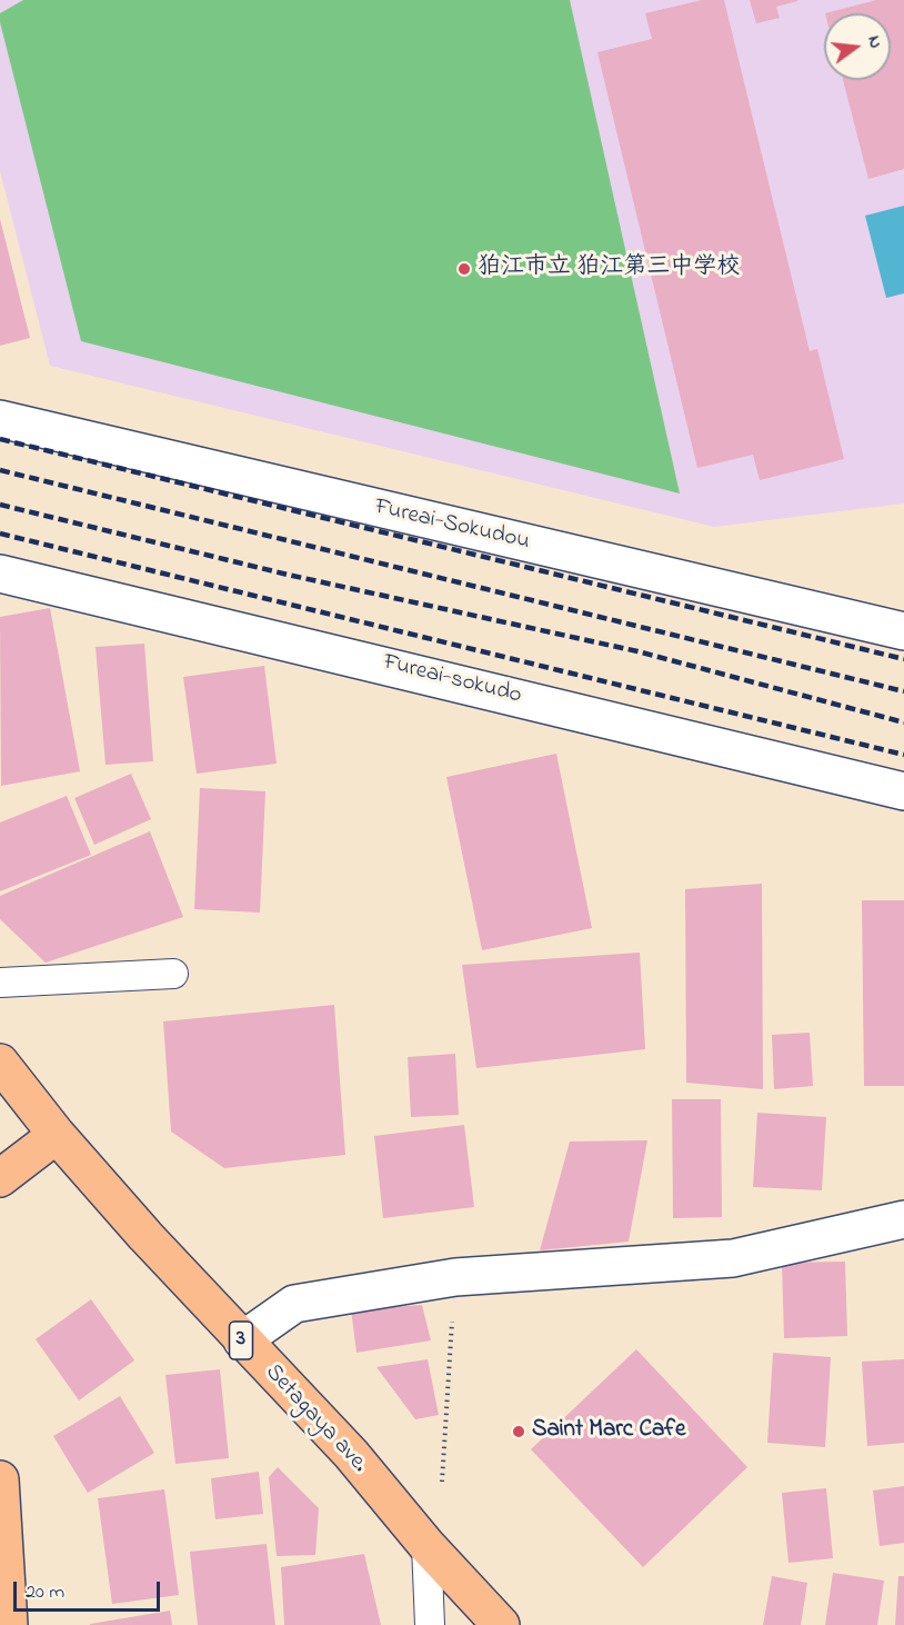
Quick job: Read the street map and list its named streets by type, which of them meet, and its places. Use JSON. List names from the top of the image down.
{
  "streets": {
    "main road": ["3", "Setagaya ave."],
    "street": ["Fureai-Sokudou", "Fureai-sokudo"]
  },
  "places": ["狛江市立 狛江第三中学校", "Saint Marc Cafe"],
  "scale_bar": "20 m",
  "north": "right"
}
